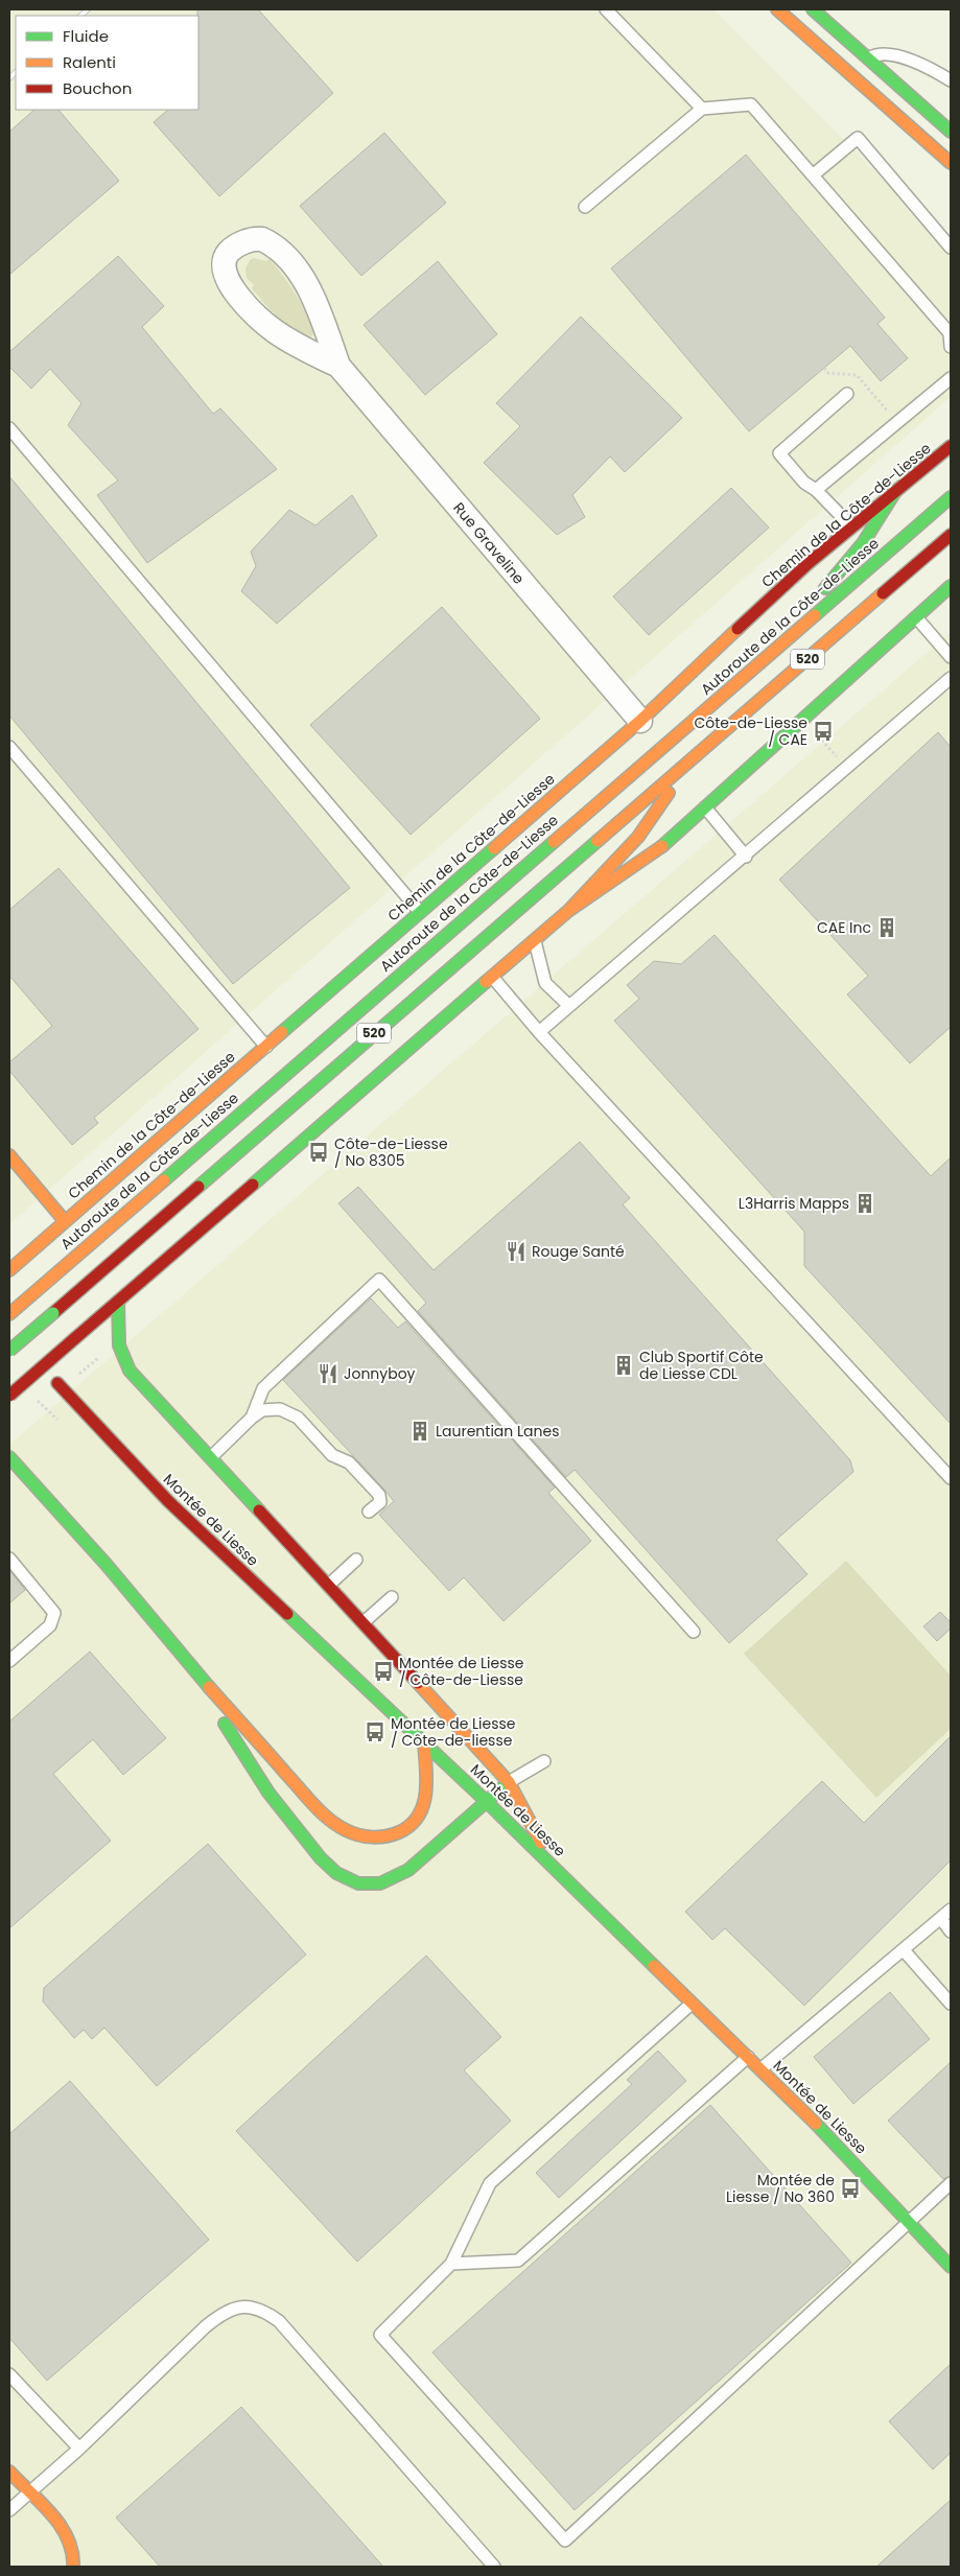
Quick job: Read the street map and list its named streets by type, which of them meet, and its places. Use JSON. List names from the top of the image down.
{
  "streets": {
    "main road": [
      "Chemin de la Côte-de-Liesse",
      "Autoroute de la Côte-de-Liesse",
      "520",
      "Montée de Liesse"
    ],
    "street": ["Rue Graveline"]
  },
  "crossings": [
    ["Chemin de la Côte-de-Liesse", "Rue Graveline"]
  ],
  "places": {
    "bus stop": [
      "Côte-de-Liesse / CAE",
      "Côte-de-Liesse / No 8305",
      "Montée de Liesse / Côte-de-Liesse",
      "Montée de Liesse / Côte-de-liesse",
      "Montée de Liesse / No 360"
    ],
    "building": [
      "CAE Inc",
      "L3Harris Mapps",
      "Club Sportif Côte de Liesse CDL",
      "Laurentian Lanes"
    ],
    "restaurant": ["Rouge Santé", "Jonnyboy"]
  },
  "legend": ["Fluide", "Ralenti", "Bouchon"]
}
